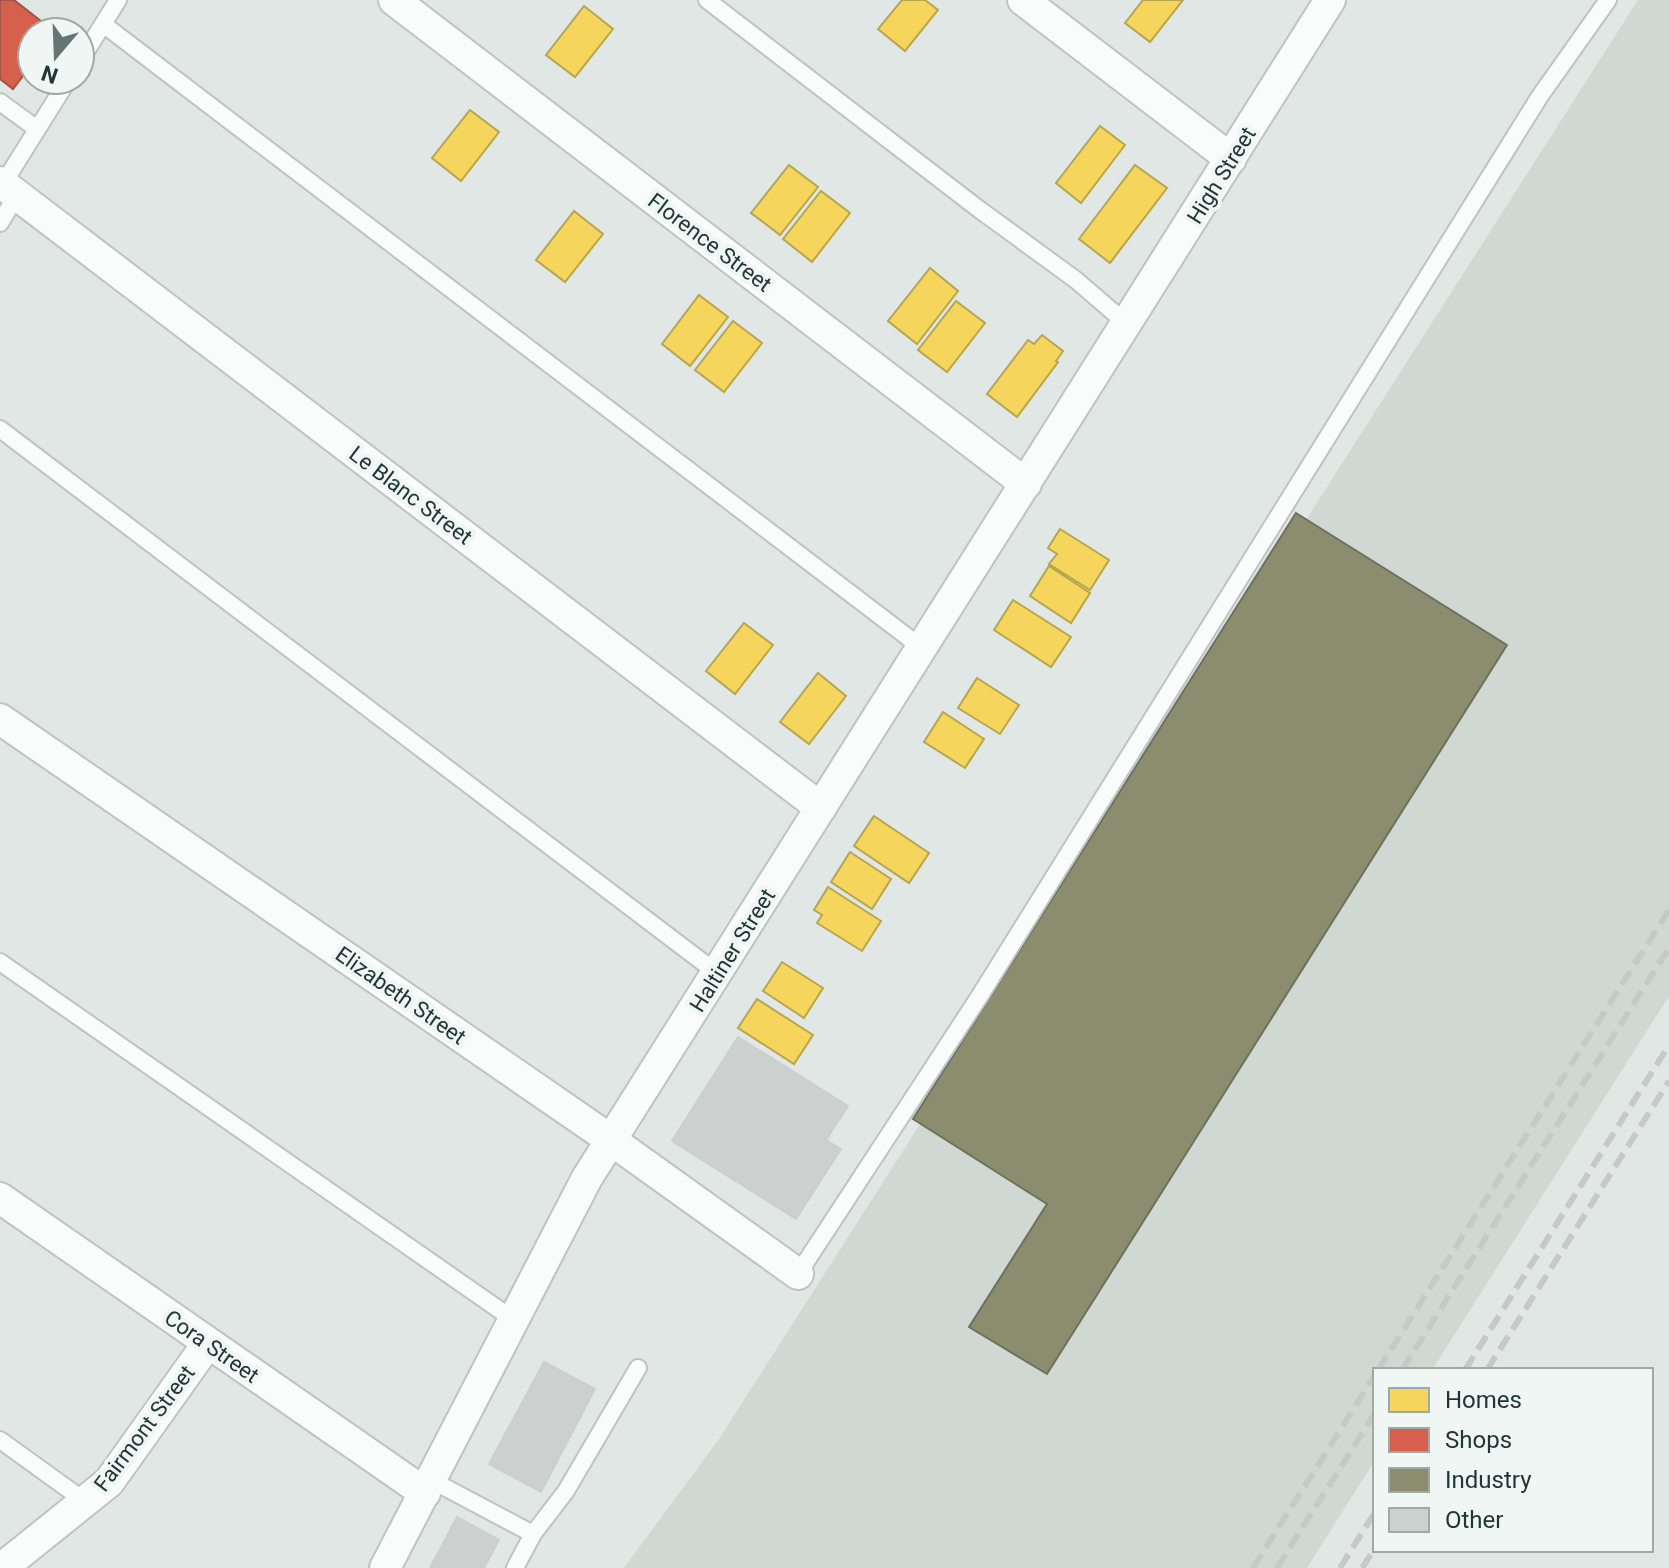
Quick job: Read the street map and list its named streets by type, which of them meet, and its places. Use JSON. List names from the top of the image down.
{
  "streets": {
    "street": [
      "High Street",
      "Florence Street",
      "Le Blanc Street",
      "Haltiner Street",
      "Elizabeth Street",
      "Cora Street",
      "Fairmont Street"
    ]
  },
  "crossings": [
    ["High Street", "Haltiner Street"],
    ["Florence Street", "Haltiner Street"],
    ["Le Blanc Street", "Haltiner Street"],
    ["Haltiner Street", "Elizabeth Street"],
    ["Haltiner Street", "Cora Street"],
    ["Cora Street", "Fairmont Street"]
  ],
  "legend": [
    "Homes",
    "Shops",
    "Industry",
    "Other"
  ],
  "north": "bottom"
}
